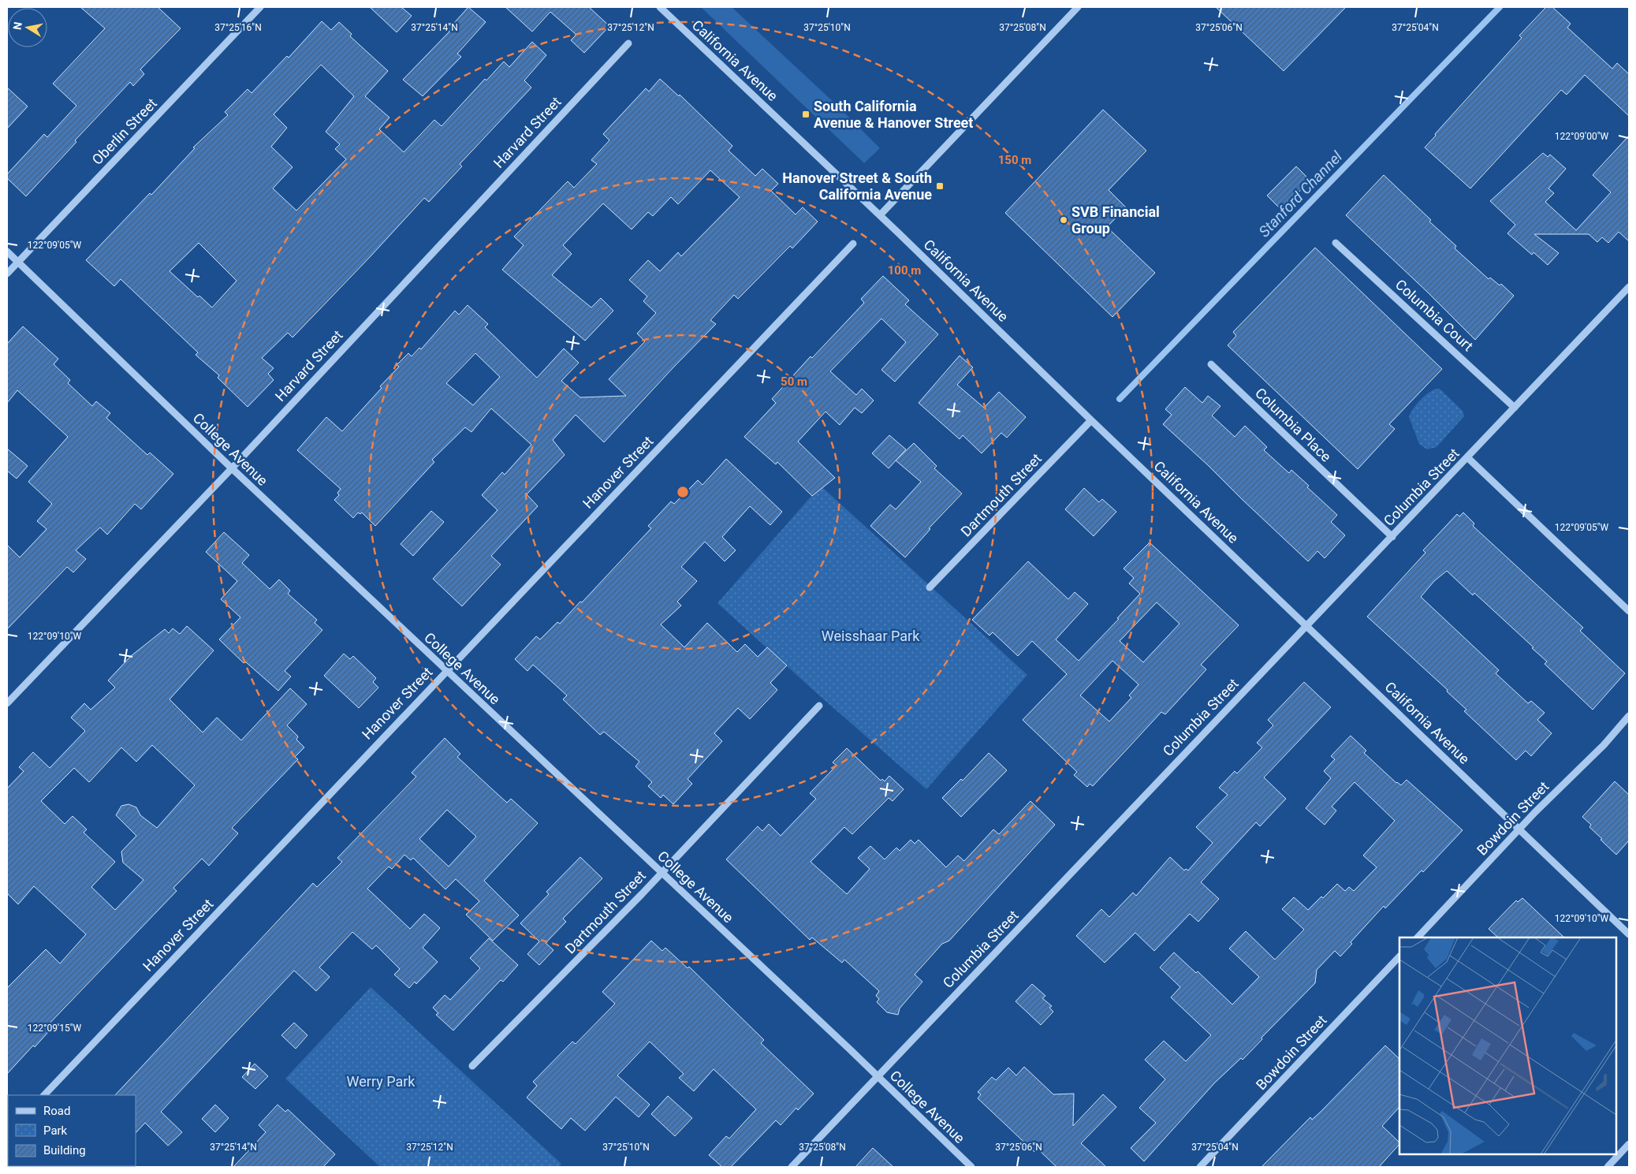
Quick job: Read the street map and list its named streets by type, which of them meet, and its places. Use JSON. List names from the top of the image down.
{
  "streets": {
    "street": [
      "California Avenue",
      "Oberlin Street",
      "Harvard Street",
      "Columbia Court",
      "Columbia Place",
      "College Avenue",
      "Hanover Street",
      "Columbia Street",
      "Dartmouth Street",
      "Bowdoin Street"
    ]
  },
  "crossings": [
    ["California Avenue", "Columbia Street"],
    ["California Avenue", "Dartmouth Street"],
    ["California Avenue", "Bowdoin Street"],
    ["Oberlin Street", "College Avenue"],
    ["Harvard Street", "College Avenue"],
    ["Columbia Court", "Columbia Street"],
    ["Columbia Place", "Columbia Street"],
    ["College Avenue", "Hanover Street"],
    ["College Avenue", "Columbia Street"],
    ["College Avenue", "Dartmouth Street"]
  ],
  "water": ["Stanford Channel"],
  "parks": ["Weisshaar Park", "Werry Park"],
  "places": {
    "transit": ["South California Avenue & Hanover Street", "Hanover Street & South California Avenue"],
    "other": ["SVB Financial Group"]
  },
  "legend": ["Road", "Park", "Building"],
  "north": "left",
  "coordinates": [
    "37°25'16\"N",
    "37°25'14\"N",
    "37°25'12\"N",
    "37°25'10\"N",
    "37°25'08\"N",
    "37°25'06\"N",
    "37°25'04\"N",
    "122°09'00\"W",
    "122°09'05\"W",
    "122°09'10\"W",
    "122°09'15\"W"
  ],
  "rings": ["150 m", "100 m", "50 m"]
}
